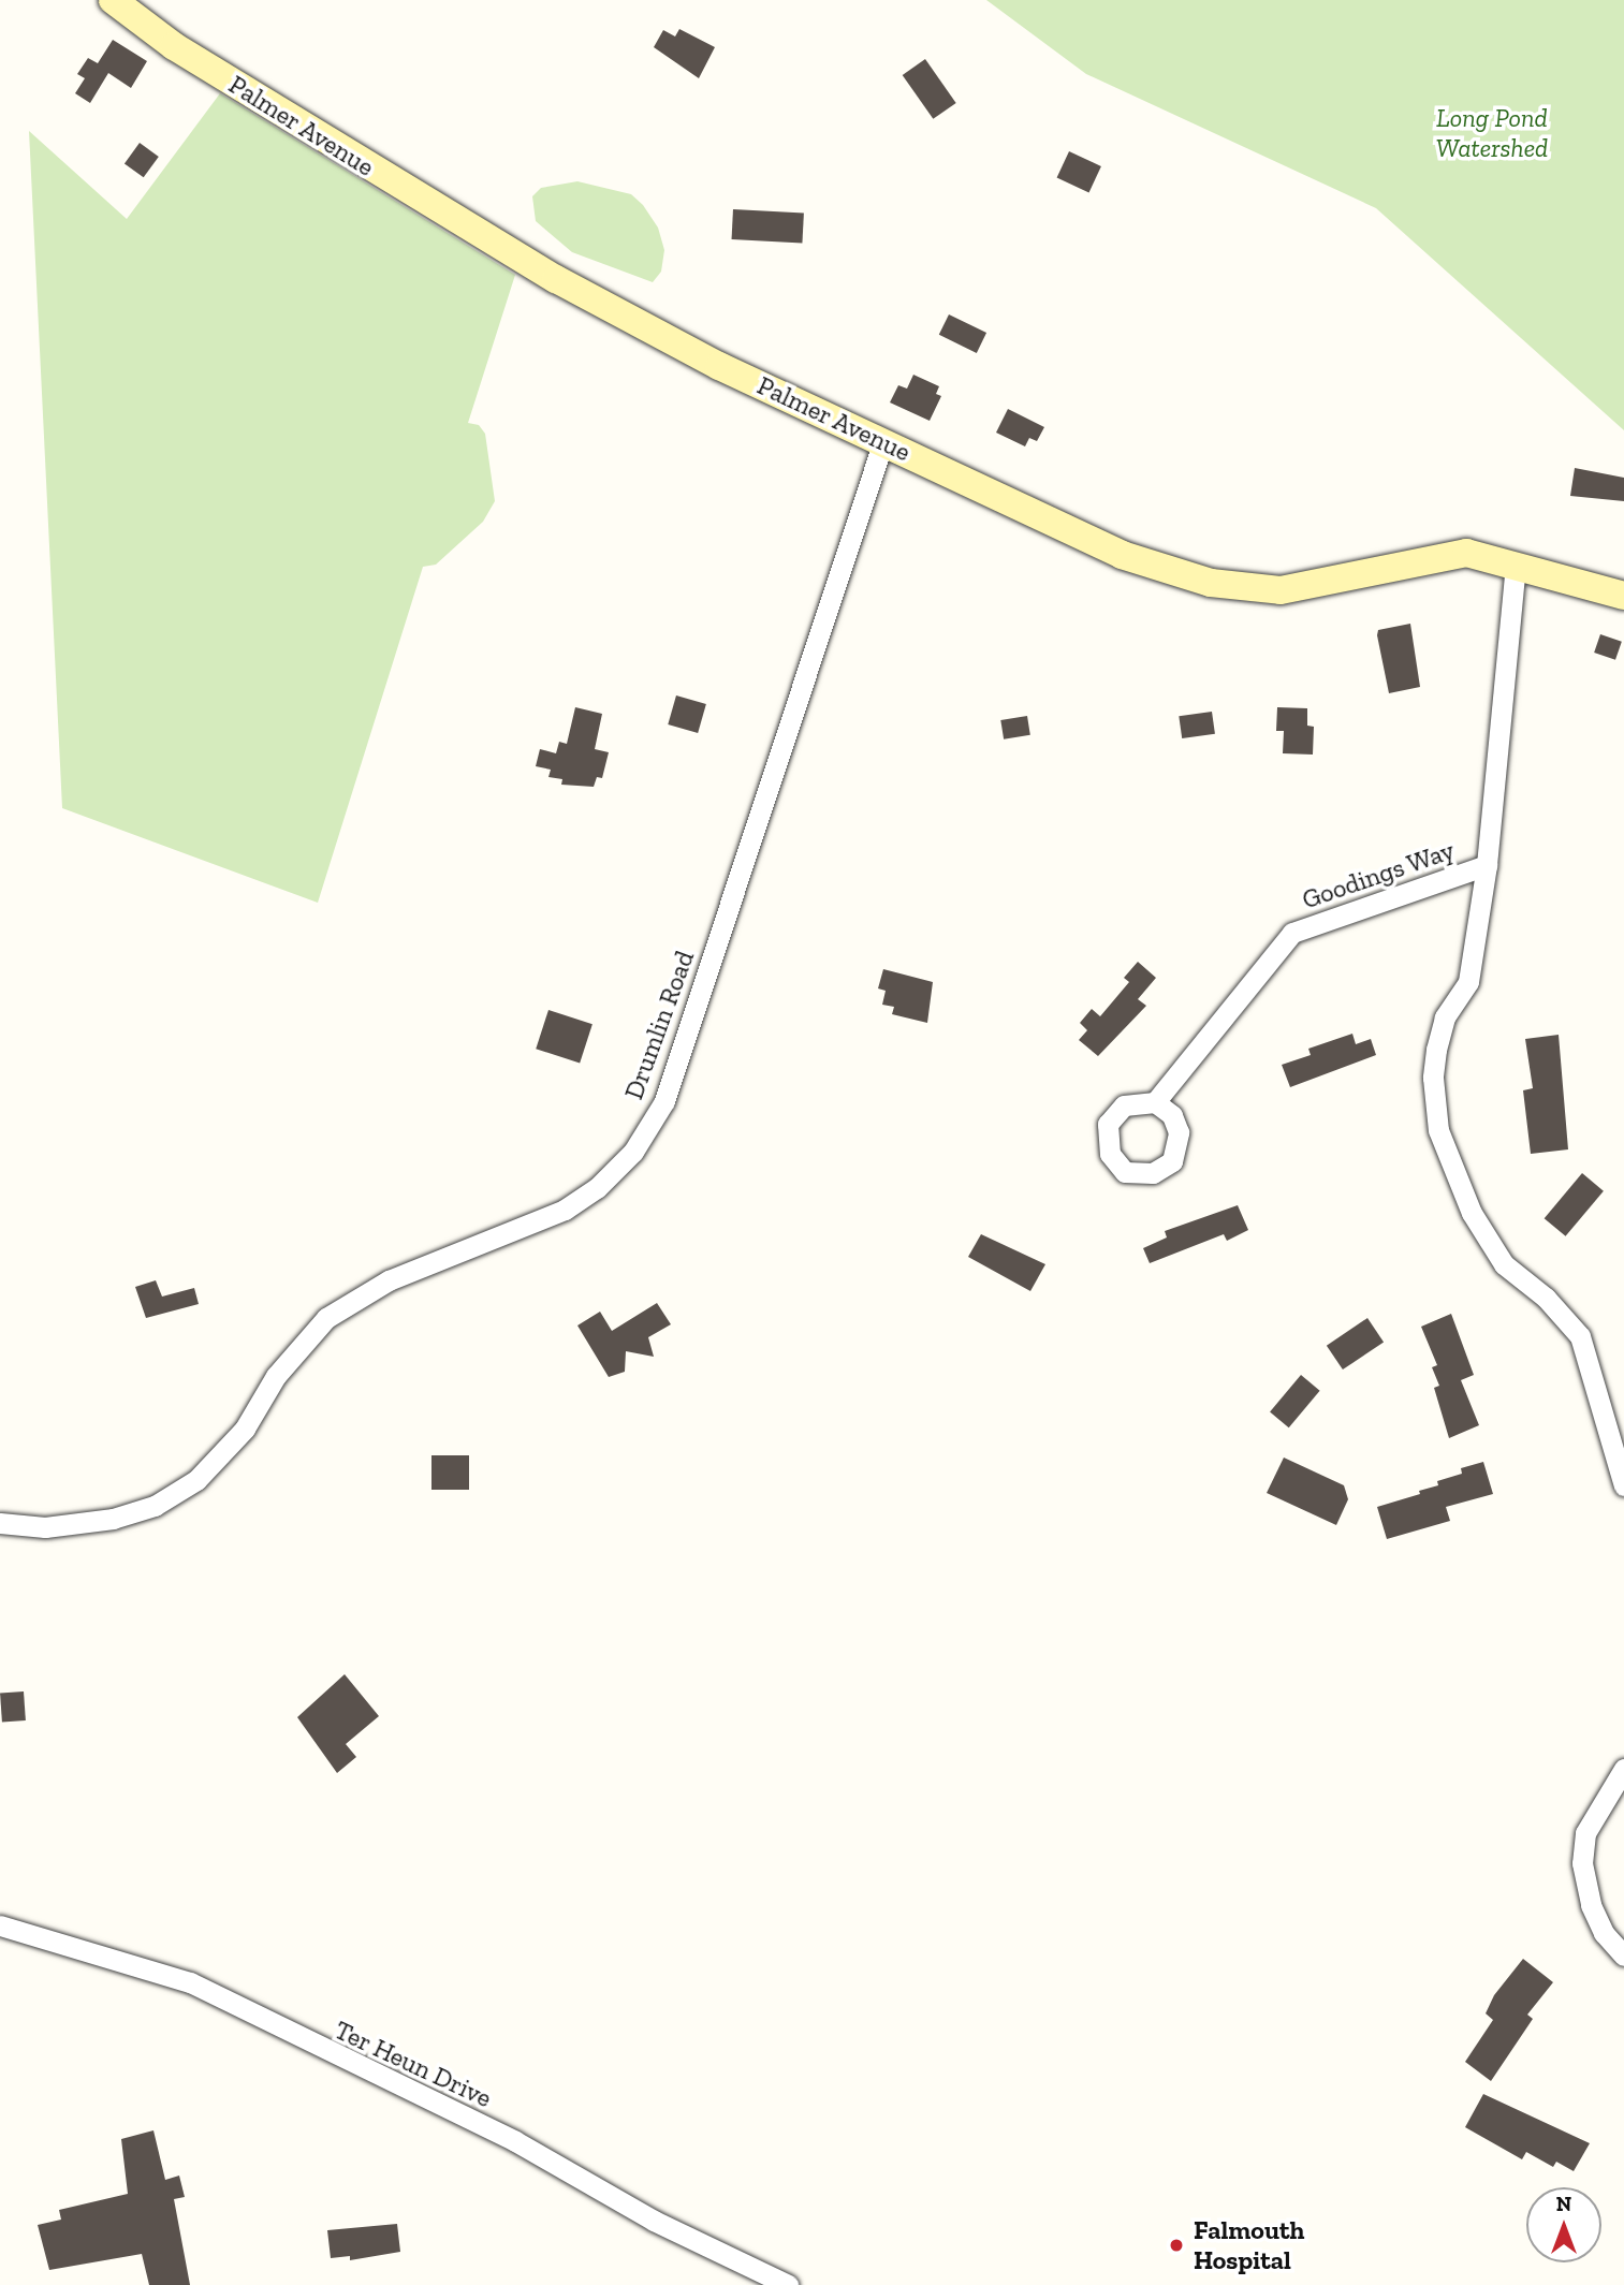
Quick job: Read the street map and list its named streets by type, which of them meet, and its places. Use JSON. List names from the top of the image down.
{
  "streets": {
    "main road": ["Palmer Avenue"],
    "street": ["Goodings Way", "Drumlin Road", "Ter Heun Drive"]
  },
  "crossings": [
    ["Palmer Avenue", "Goodings Way"],
    ["Palmer Avenue", "Drumlin Road"]
  ],
  "parks": ["Long Pond Watershed"],
  "places": ["Falmouth Hospital"],
  "north": "top"
}
